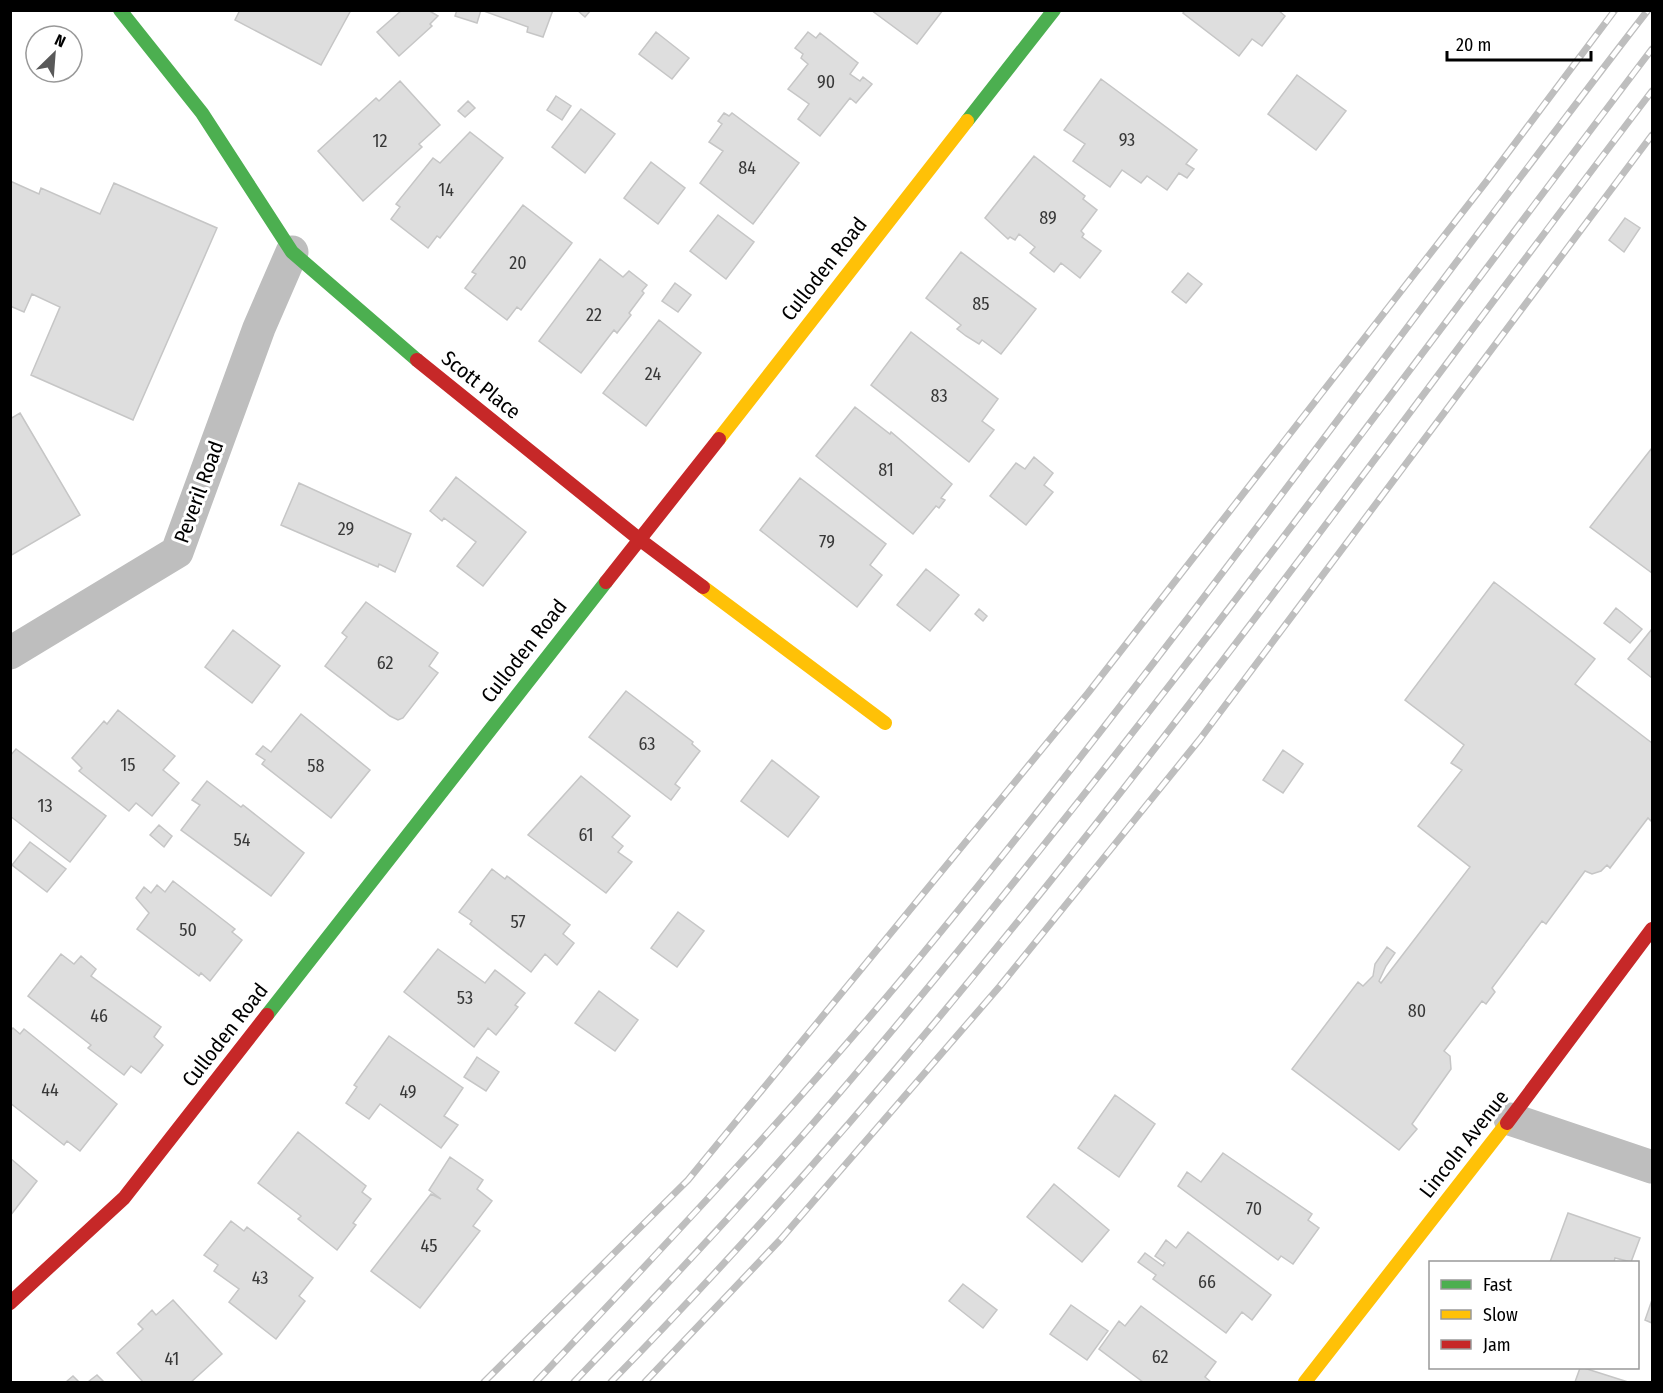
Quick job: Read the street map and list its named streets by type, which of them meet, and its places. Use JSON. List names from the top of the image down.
{
  "streets": {
    "street": [
      "Culloden Road",
      "Scott Place",
      "Peveril Road",
      "Lincoln Avenue"
    ]
  },
  "crossings": [
    ["Culloden Road", "Scott Place"],
    ["Scott Place", "Peveril Road"]
  ],
  "house_numbers": [
    "90",
    "93",
    "12",
    "84",
    "14",
    "89",
    "20",
    "85",
    "22",
    "24",
    "83",
    "81",
    "29",
    "79",
    "62",
    "63",
    "15",
    "58",
    "13",
    "61",
    "54",
    "57",
    "50",
    "53",
    "80",
    "46",
    "44",
    "49",
    "70",
    "45",
    "43",
    "66",
    "62",
    "41"
  ],
  "legend": ["Fast", "Slow", "Jam"],
  "scale_bar": "20 m",
  "north": "top right"
}
